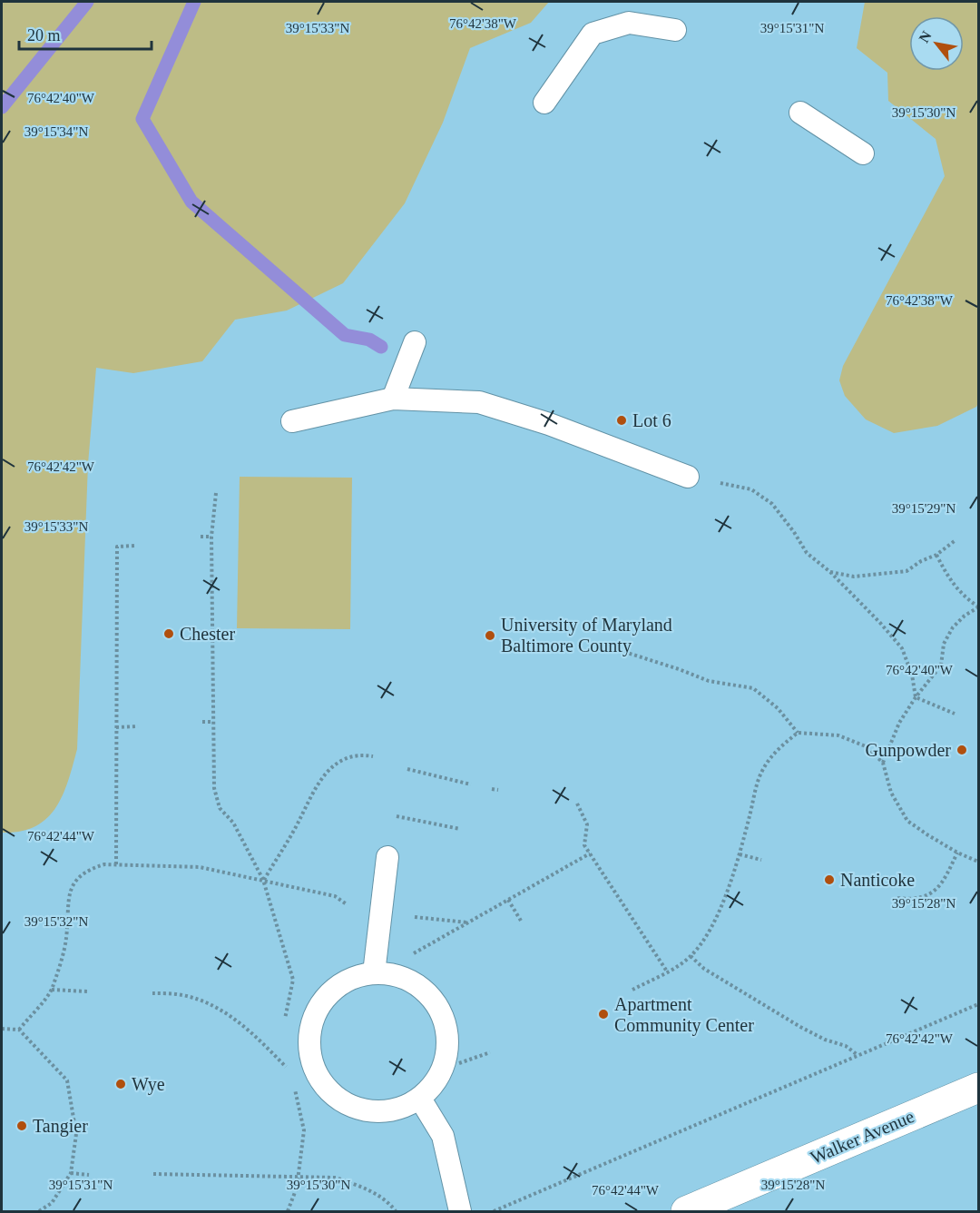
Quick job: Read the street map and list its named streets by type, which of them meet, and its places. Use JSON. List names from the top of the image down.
{
  "streets": {
    "street": ["Walker Avenue"]
  },
  "places": [
    "Lot 6",
    "Chester",
    "University of Maryland Baltimore County",
    "Gunpowder",
    "Nanticoke",
    "Apartment Community Center",
    "Wye",
    "Tangier"
  ],
  "scale_bar": "20 m",
  "north": "top left",
  "coordinates": [
    "76°42'38\"W",
    "39°15'31\"N",
    "39°15'33\"N",
    "76°42'40\"W",
    "39°15'30\"N",
    "39°15'34\"N",
    "76°42'42\"W",
    "39°15'29\"N",
    "76°42'44\"W",
    "39°15'28\"N",
    "39°15'32\"N"
  ]
}
